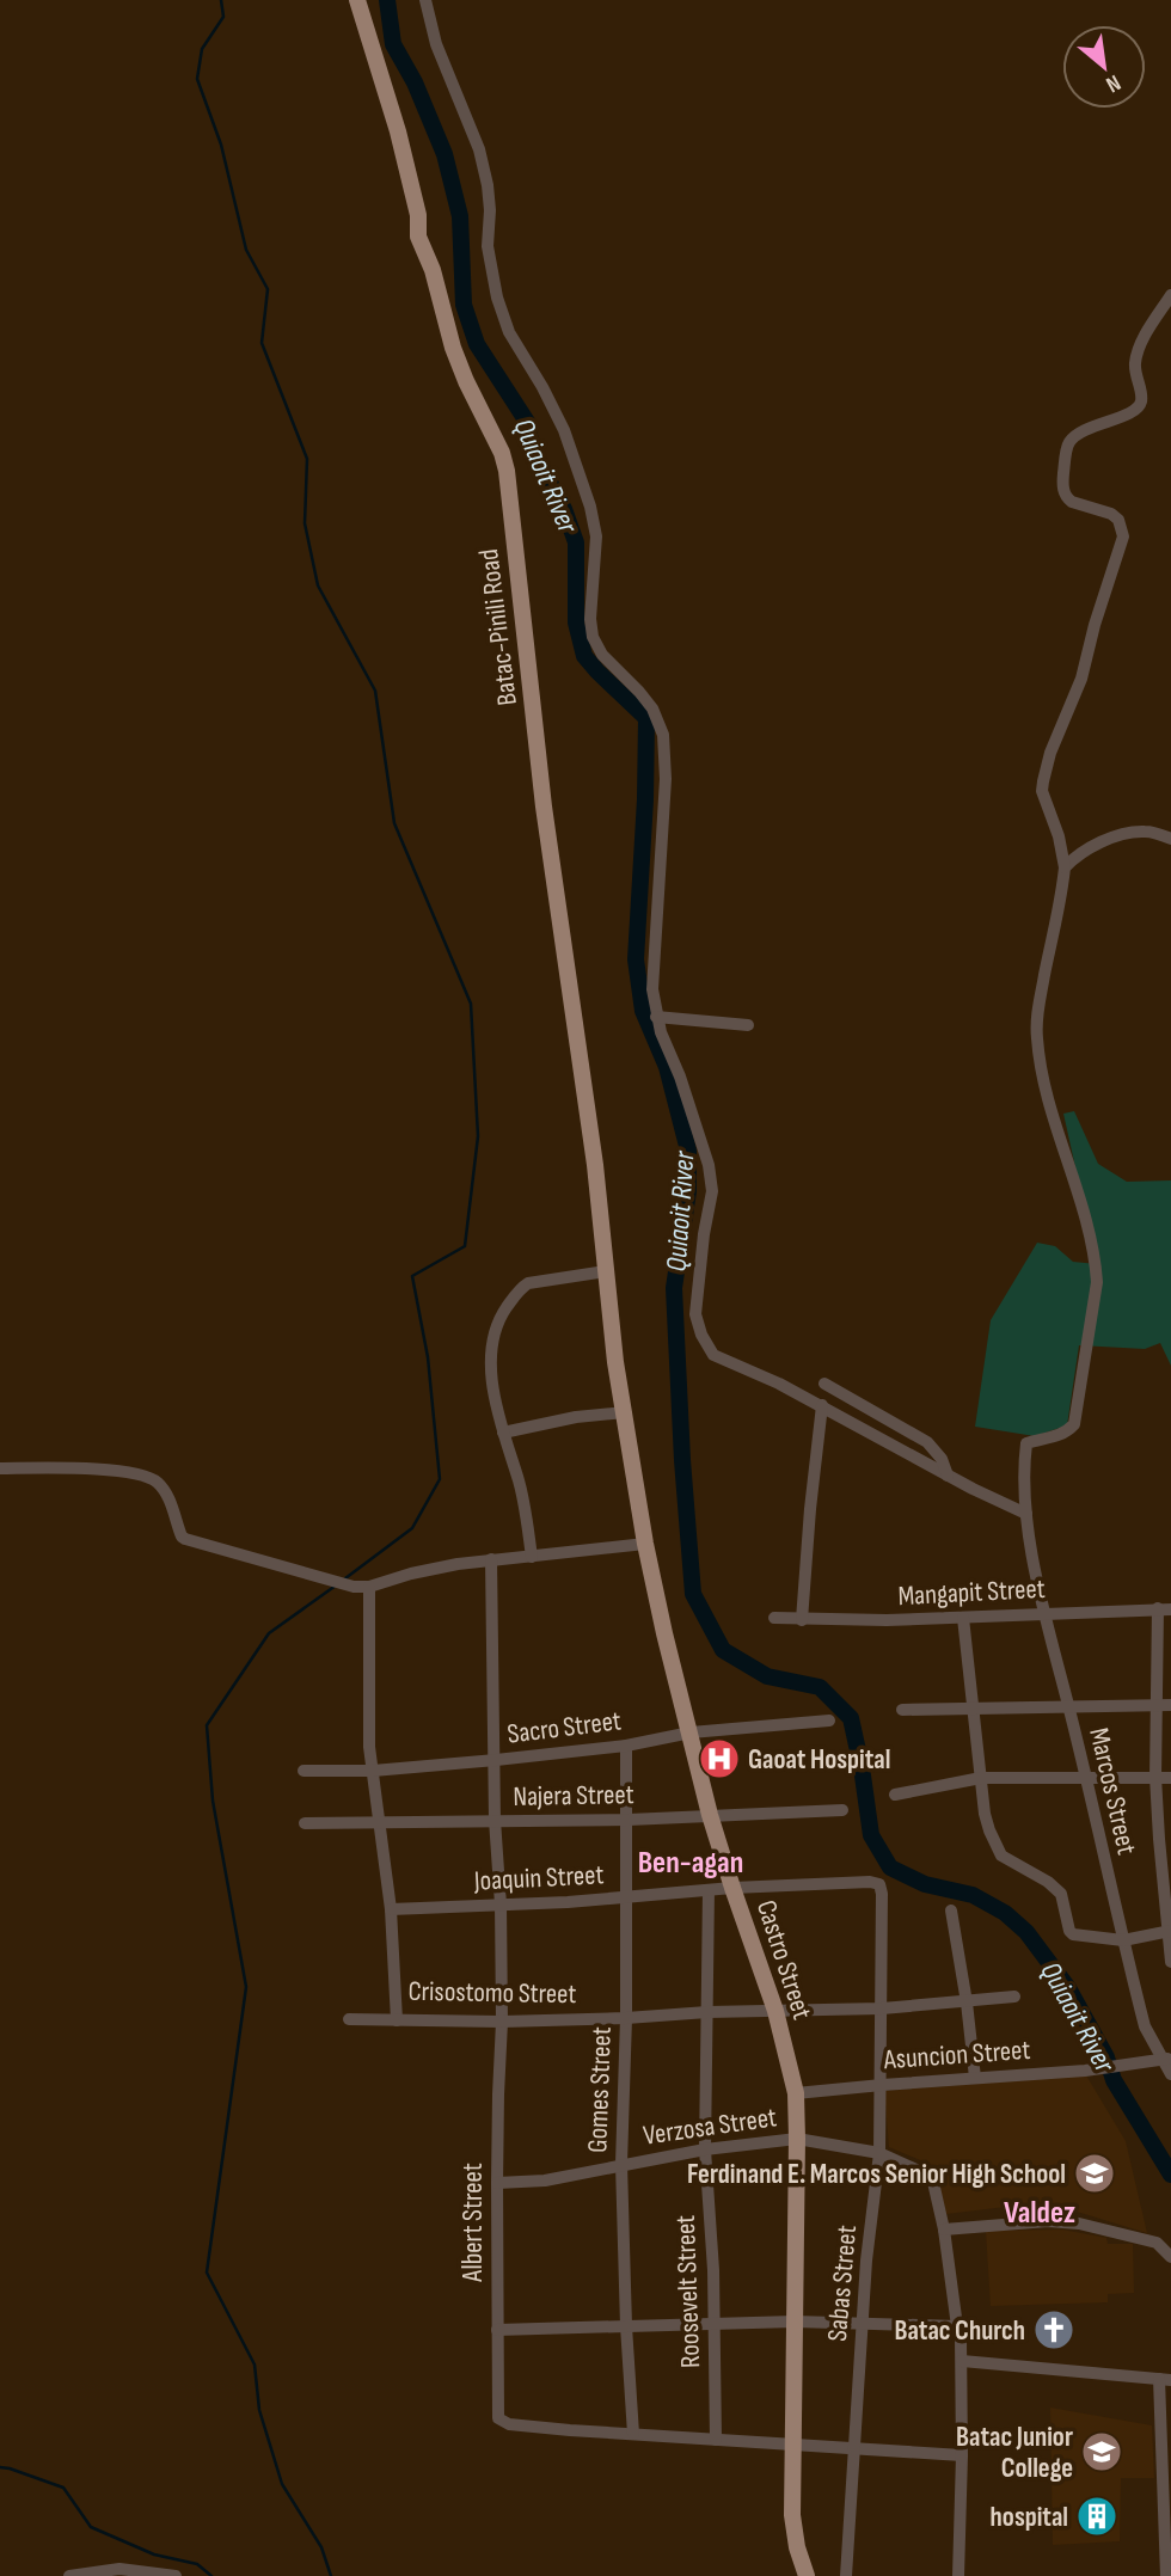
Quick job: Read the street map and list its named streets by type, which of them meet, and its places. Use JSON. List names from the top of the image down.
{
  "streets": {
    "main road": ["Batac-Pinili Road", "Castro Street"],
    "street": [
      "Mangapit Street",
      "Sacro Street",
      "Marcos Street",
      "Najera Street",
      "Joaquin Street",
      "Crisostomo Street",
      "Asuncion Street",
      "Gomes Street",
      "Verzosa Street",
      "Albert Street",
      "Sabas Street",
      "Roosevelt Street"
    ]
  },
  "crossings": [
    ["Batac-Pinili Road", "Castro Street"],
    ["Mangapit Street", "Marcos Street"],
    ["Sacro Street", "Castro Street"],
    ["Sacro Street", "Crisostomo Street"],
    ["Sacro Street", "Gomes Street"],
    ["Sacro Street", "Albert Street"],
    ["Marcos Street", "Asuncion Street"],
    ["Najera Street", "Castro Street"],
    ["Najera Street", "Crisostomo Street"],
    ["Najera Street", "Gomes Street"],
    ["Najera Street", "Albert Street"],
    ["Joaquin Street", "Castro Street"],
    ["Joaquin Street", "Crisostomo Street"],
    ["Joaquin Street", "Gomes Street"],
    ["Joaquin Street", "Albert Street"],
    ["Joaquin Street", "Sabas Street"],
    ["Joaquin Street", "Roosevelt Street"],
    ["Castro Street", "Crisostomo Street"],
    ["Castro Street", "Asuncion Street"],
    ["Castro Street", "Verzosa Street"],
    ["Castro Street", "Albert Street"],
    ["Crisostomo Street", "Gomes Street"],
    ["Crisostomo Street", "Albert Street"],
    ["Crisostomo Street", "Sabas Street"],
    ["Crisostomo Street", "Roosevelt Street"],
    ["Asuncion Street", "Sabas Street"],
    ["Gomes Street", "Verzosa Street"],
    ["Gomes Street", "Albert Street"],
    ["Verzosa Street", "Albert Street"],
    ["Verzosa Street", "Sabas Street"],
    ["Verzosa Street", "Roosevelt Street"],
    ["Albert Street", "Sabas Street"],
    ["Albert Street", "Roosevelt Street"]
  ],
  "districts": ["Ben-agan", "Valdez"],
  "water": ["Quiaoit River"],
  "places": {
    "hospital": ["Gaoat Hospital"],
    "school or university": ["Ferdinand E. Marcos Senior High School", "Batac Junior College"],
    "church": ["Batac Church"],
    "building": ["hospital"]
  },
  "north": "bottom right"
}
